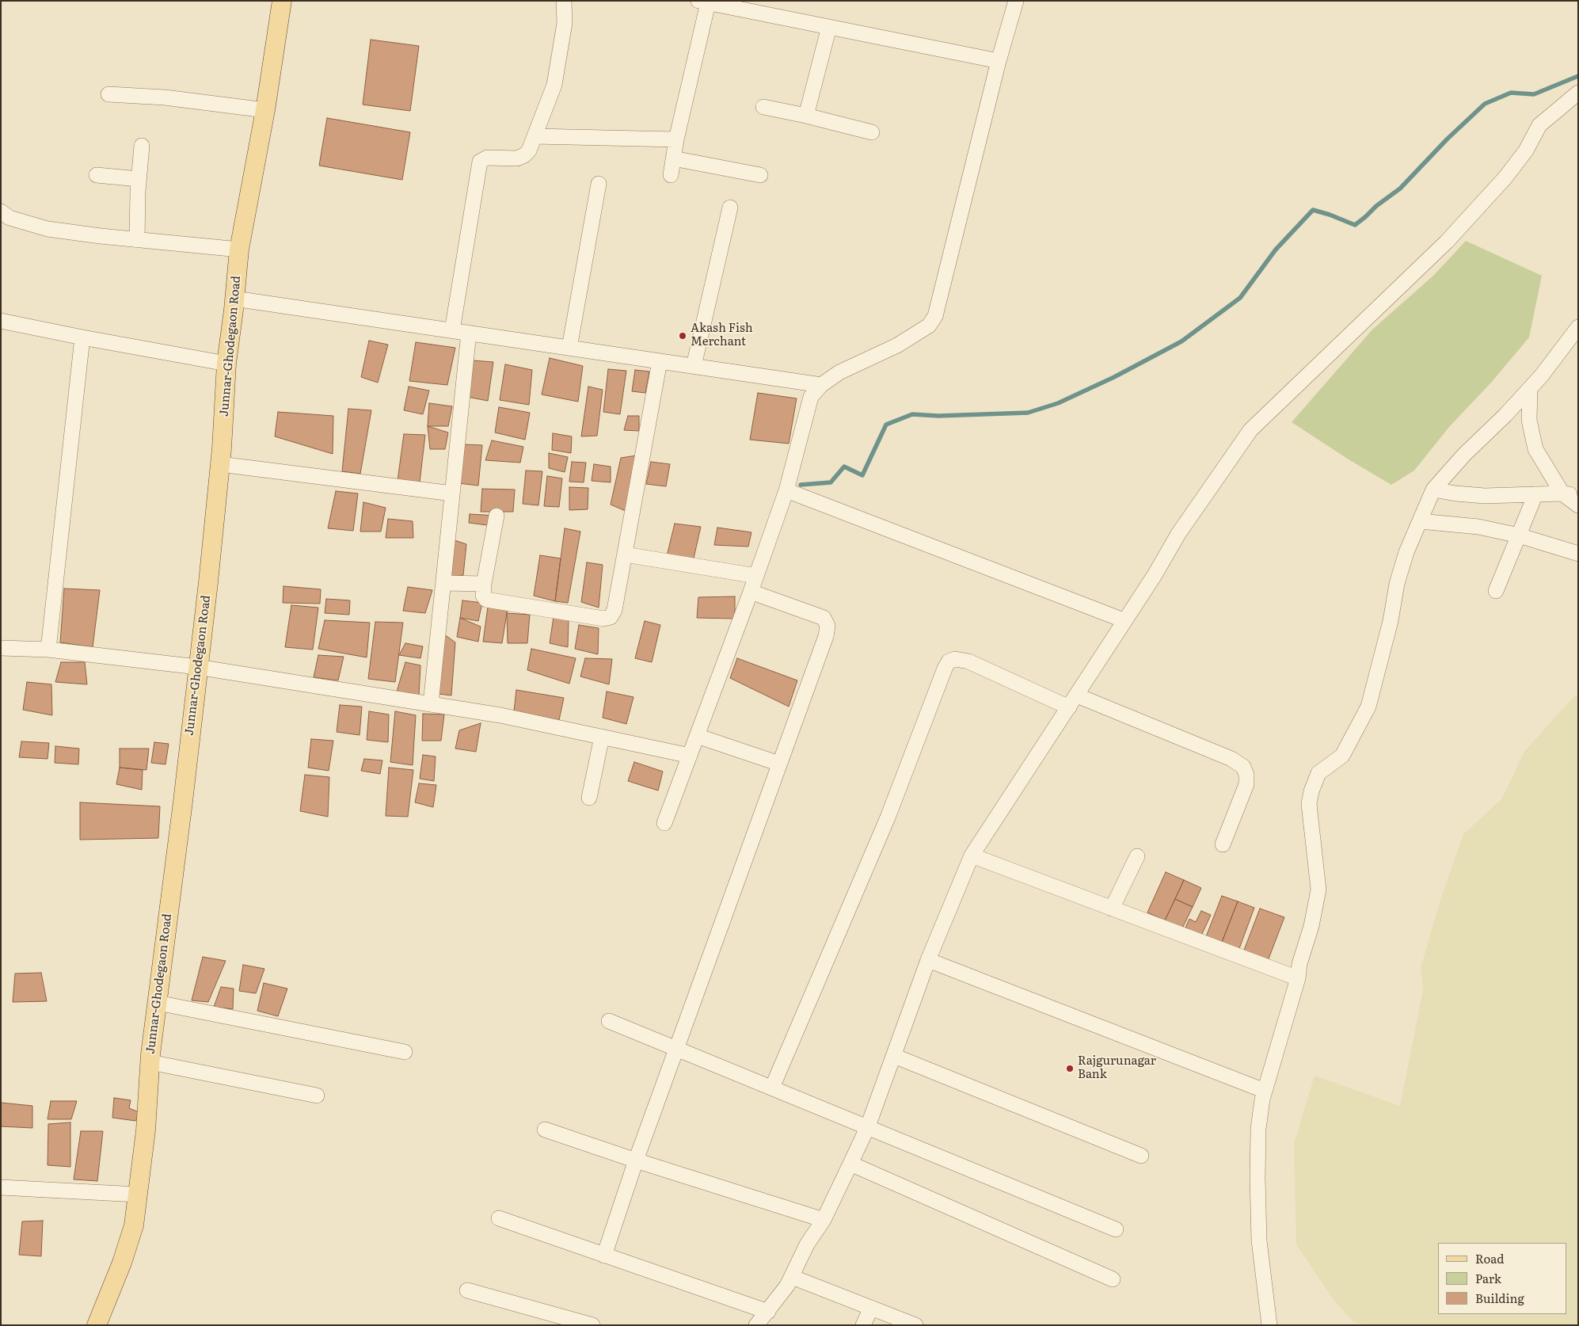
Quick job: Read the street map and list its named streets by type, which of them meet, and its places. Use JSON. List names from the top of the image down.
{
  "streets": {
    "main road": ["Junnar-Ghodegaon Road"]
  },
  "places": ["Akash Fish Merchant", "Rajgurunagar Bank"],
  "legend": ["Road", "Park", "Building"]
}
